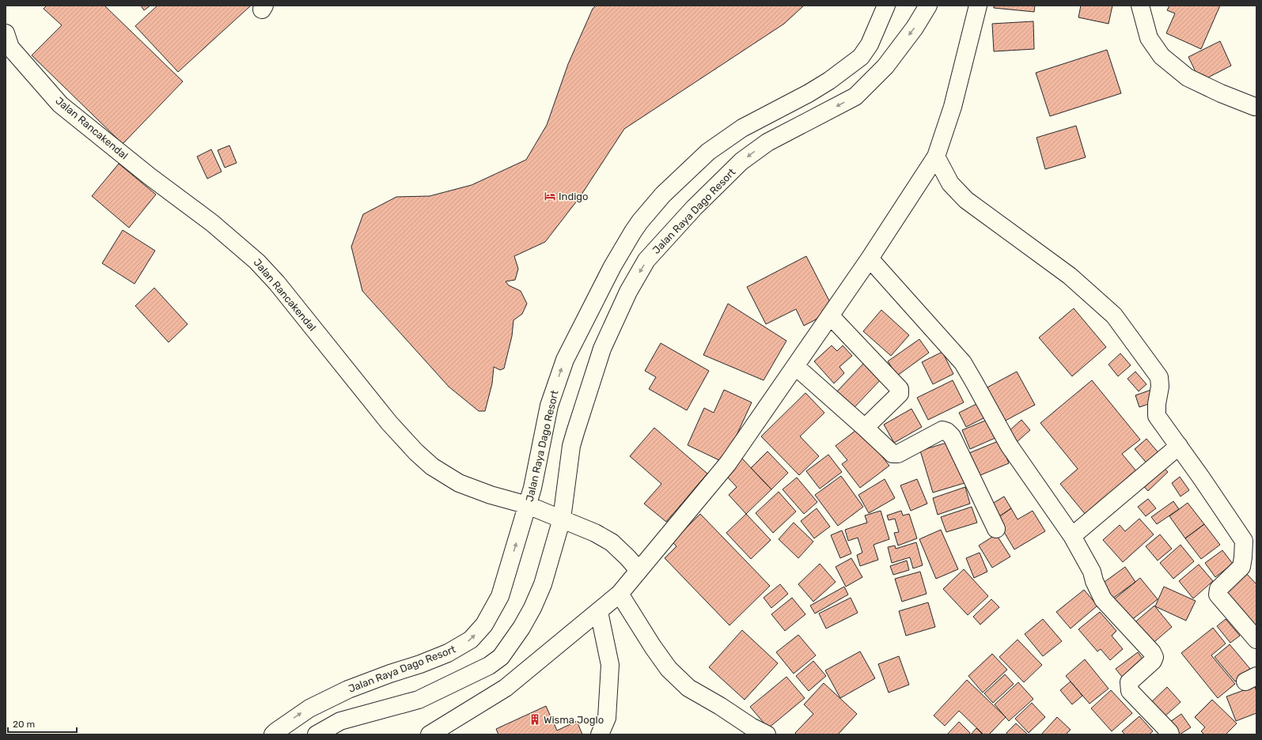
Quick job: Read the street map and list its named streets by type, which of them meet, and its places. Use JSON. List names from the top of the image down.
{
  "streets": {
    "street": ["Jalan Rancakendal", "Jalan Raya Dago Resort"]
  },
  "crossings": [
    ["Jalan Rancakendal", "Jalan Raya Dago Resort"]
  ],
  "places": {
    "hotel": ["Indigo"],
    "building": ["Wisma Joglo"]
  },
  "scale_bar": "20 m"
}
